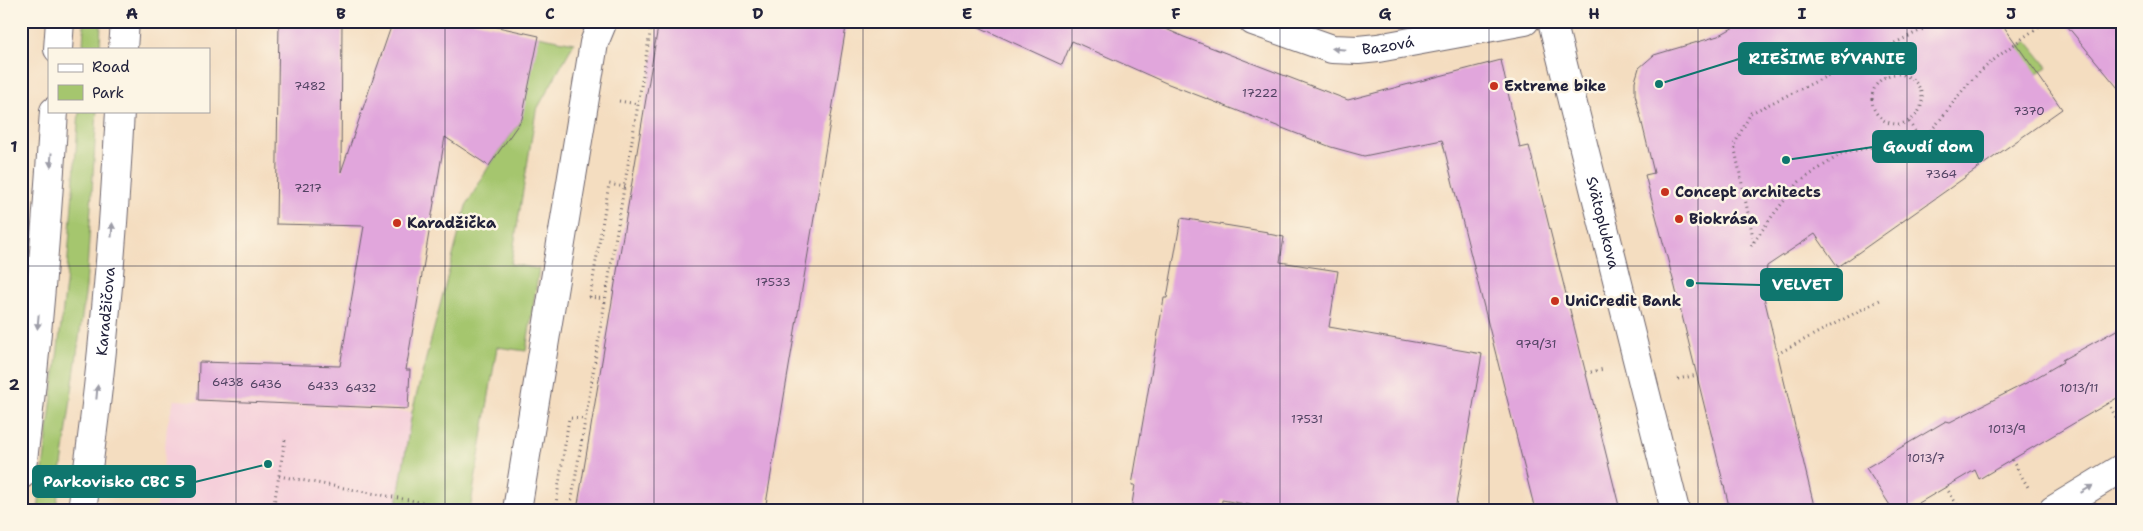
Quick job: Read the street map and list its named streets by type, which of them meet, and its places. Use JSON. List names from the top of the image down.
{
  "streets": {
    "street": ["Bazová", "Svätoplukova", "Karadžičova"]
  },
  "one_way": ["Bazová"],
  "places": [
    "RIEŠIME BÝVANIE",
    "Extreme bike",
    "Gaudí dom",
    "Concept architects",
    "Biokrása",
    "Karadžička",
    "VELVET",
    "UniCredit Bank",
    "Parkovisko CBC 5"
  ],
  "house_numbers": [
    "7482",
    "17222",
    "7370",
    "7364",
    "7217",
    "17533",
    "979/31",
    "6438",
    "6436",
    "6433",
    "6432",
    "1013/11",
    "17531",
    "1013/9",
    "1013/7"
  ],
  "legend": ["Road", "Park"],
  "grid": {
    "columns": [
      "A",
      "B",
      "C",
      "D",
      "E",
      "F",
      "G",
      "H",
      "I",
      "J"
    ],
    "rows": ["1", "2"]
  }
}
